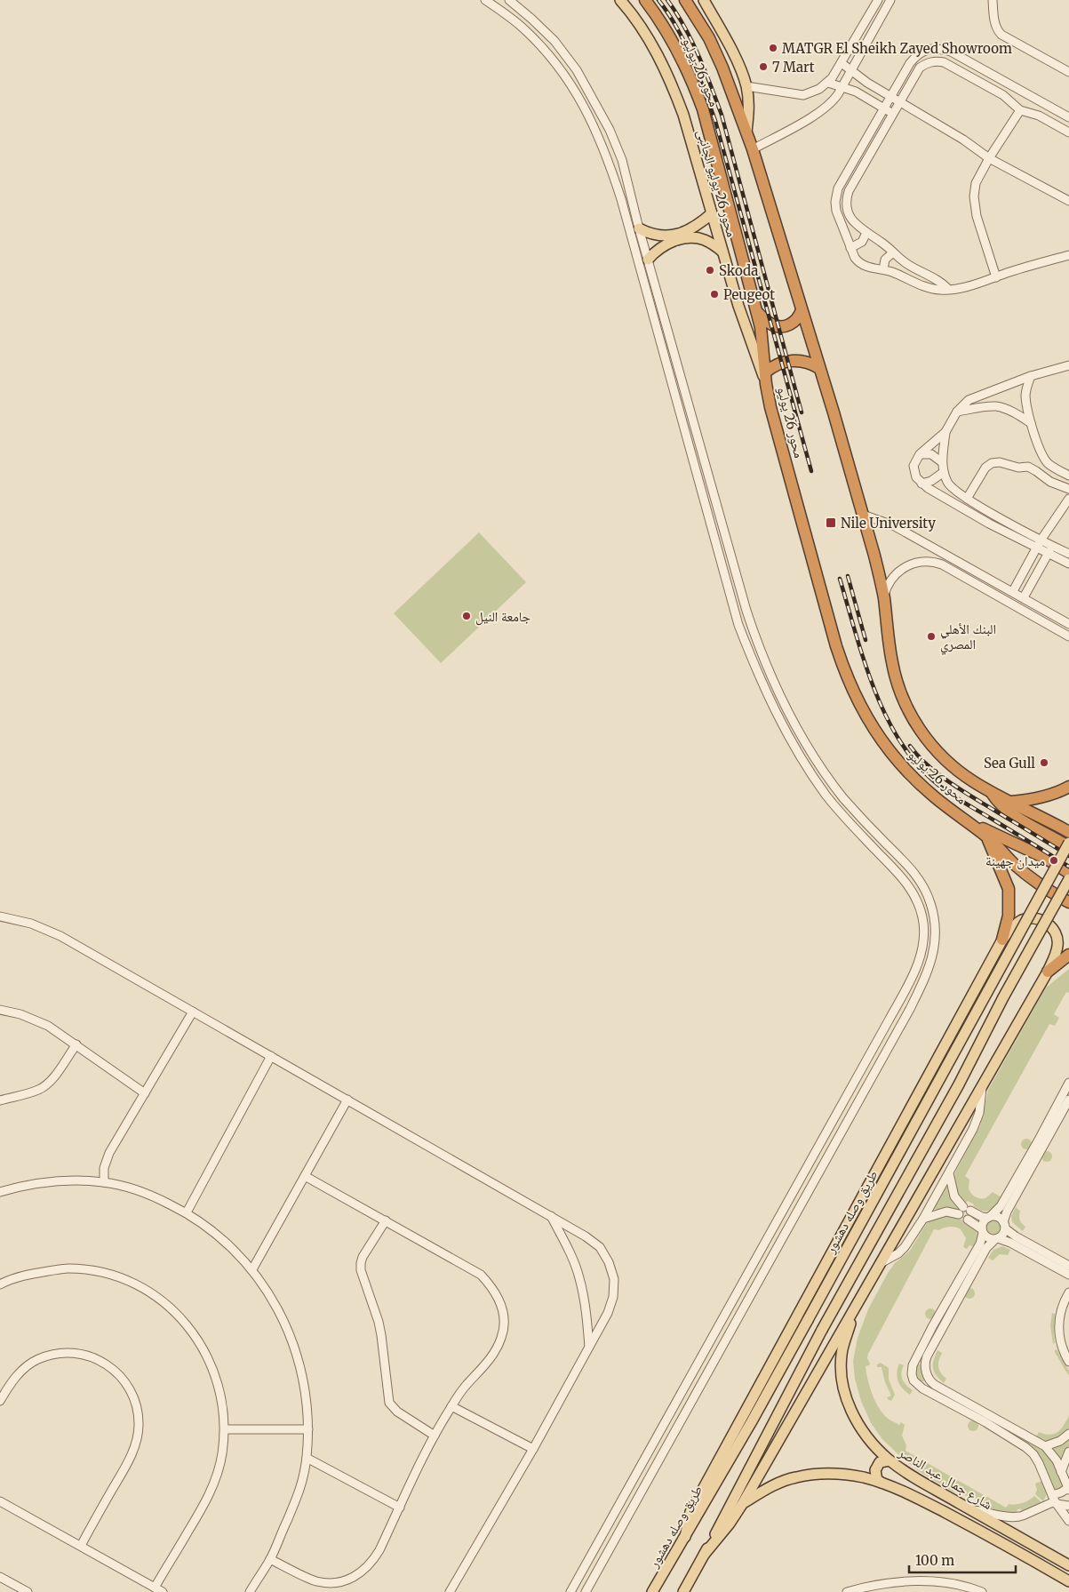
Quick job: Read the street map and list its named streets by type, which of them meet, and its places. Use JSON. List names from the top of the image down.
{
  "streets": {
    "highway": ["محور 26 يوليو"],
    "main road": ["محور 26 يوليو الجانبى", "طريق وصله دهشور", "شارع جمال عبد الناصر"]
  },
  "crossings": [
    ["محور 26 يوليو", "محور 26 يوليو الجانبى"]
  ],
  "places": {
    "other": [
      "MATGR El Sheikh Zayed Showroom",
      "7 Mart",
      "Skoda",
      "Peugeot",
      "جامعة النيل",
      "البنك الأهلي المصري",
      "Sea Gull",
      "ميدان جهينة"
    ],
    "transit": ["Nile University"]
  },
  "scale_bar": "100 m"
}
